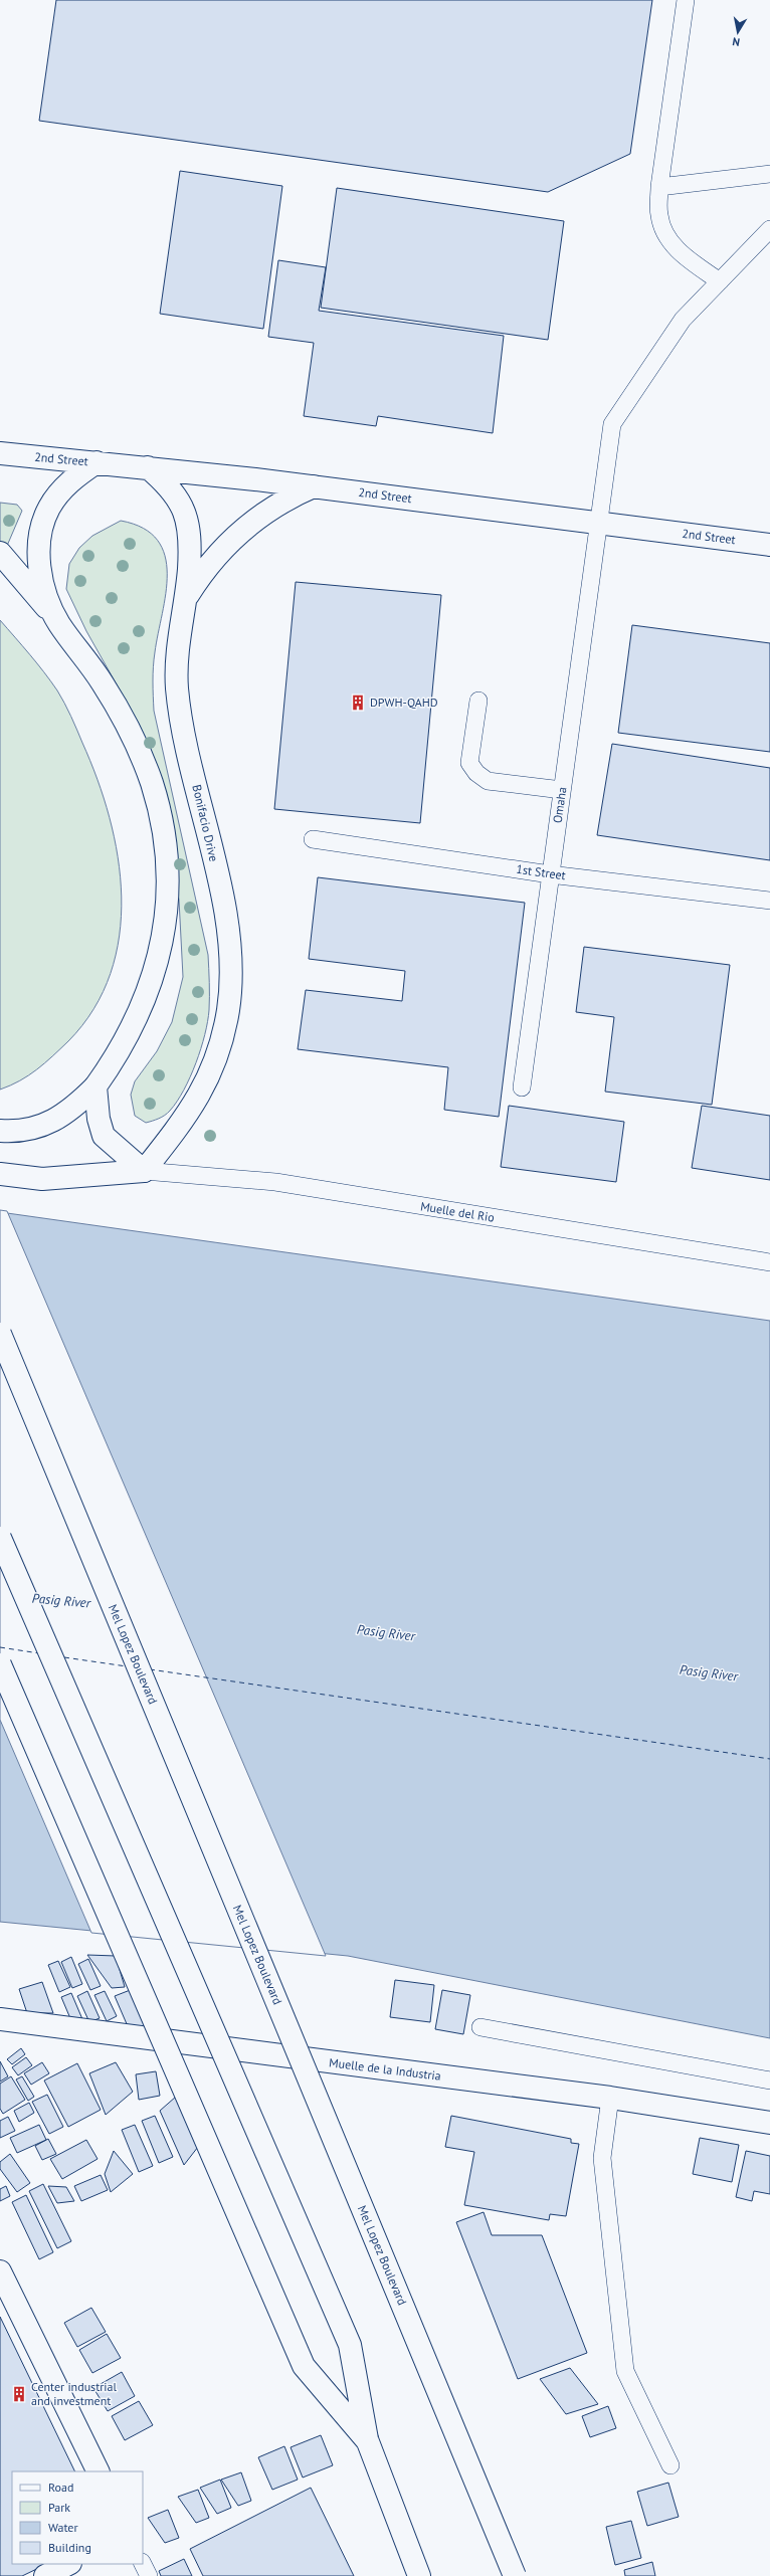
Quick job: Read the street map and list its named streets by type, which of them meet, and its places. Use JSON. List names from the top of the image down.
{
  "streets": {
    "main road": [
      "2nd Street",
      "Bonifacio Drive",
      "Mel Lopez Boulevard",
      "Muelle de la Industria"
    ],
    "lane": ["Omaha", "1st Street", "Muelle del Rio"]
  },
  "crossings": [
    ["2nd Street", "Omaha"],
    ["2nd Street", "Bonifacio Drive"],
    ["Omaha", "1st Street"],
    ["Bonifacio Drive", "Muelle del Rio"]
  ],
  "water": ["Pasig River"],
  "places": {
    "building": ["DPWH-QAHD", "Center industrial and investment"]
  },
  "legend": [
    "Road",
    "Park",
    "Water",
    "Building"
  ],
  "north": "bottom"
}
